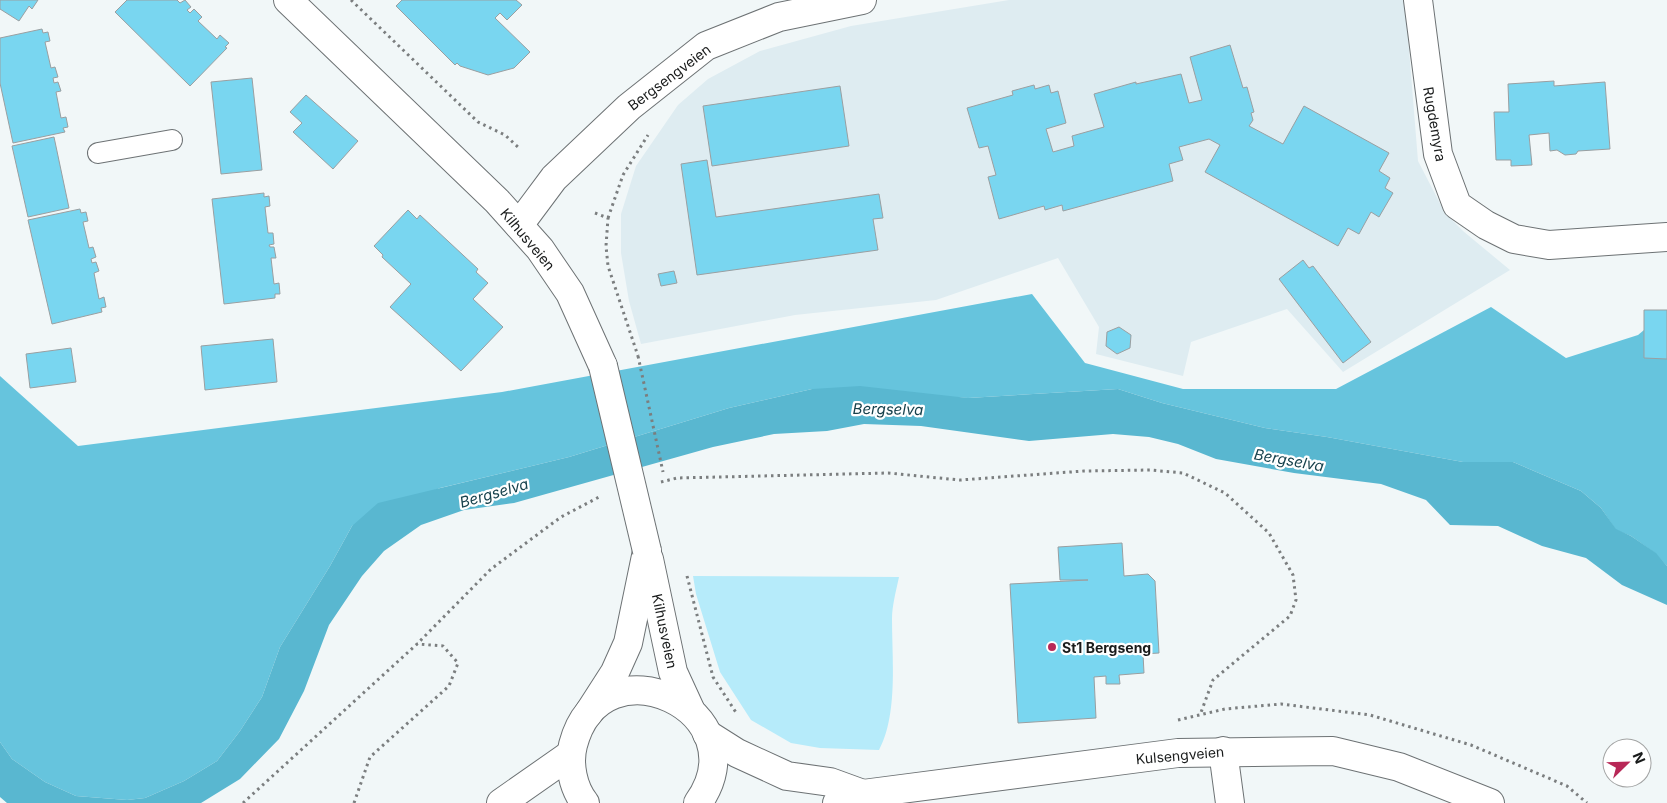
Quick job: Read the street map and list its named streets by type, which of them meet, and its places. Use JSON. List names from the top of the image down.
{
  "streets": {
    "main road": [
      "Bergsengveien",
      "Rugdemyra",
      "Kilhusveien",
      "Kulsengveien"
    ]
  },
  "crossings": [
    ["Bergsengveien", "Kilhusveien"]
  ],
  "water": ["Bergselva"],
  "places": ["St1 Bergseng"],
  "north": "top right"
}
